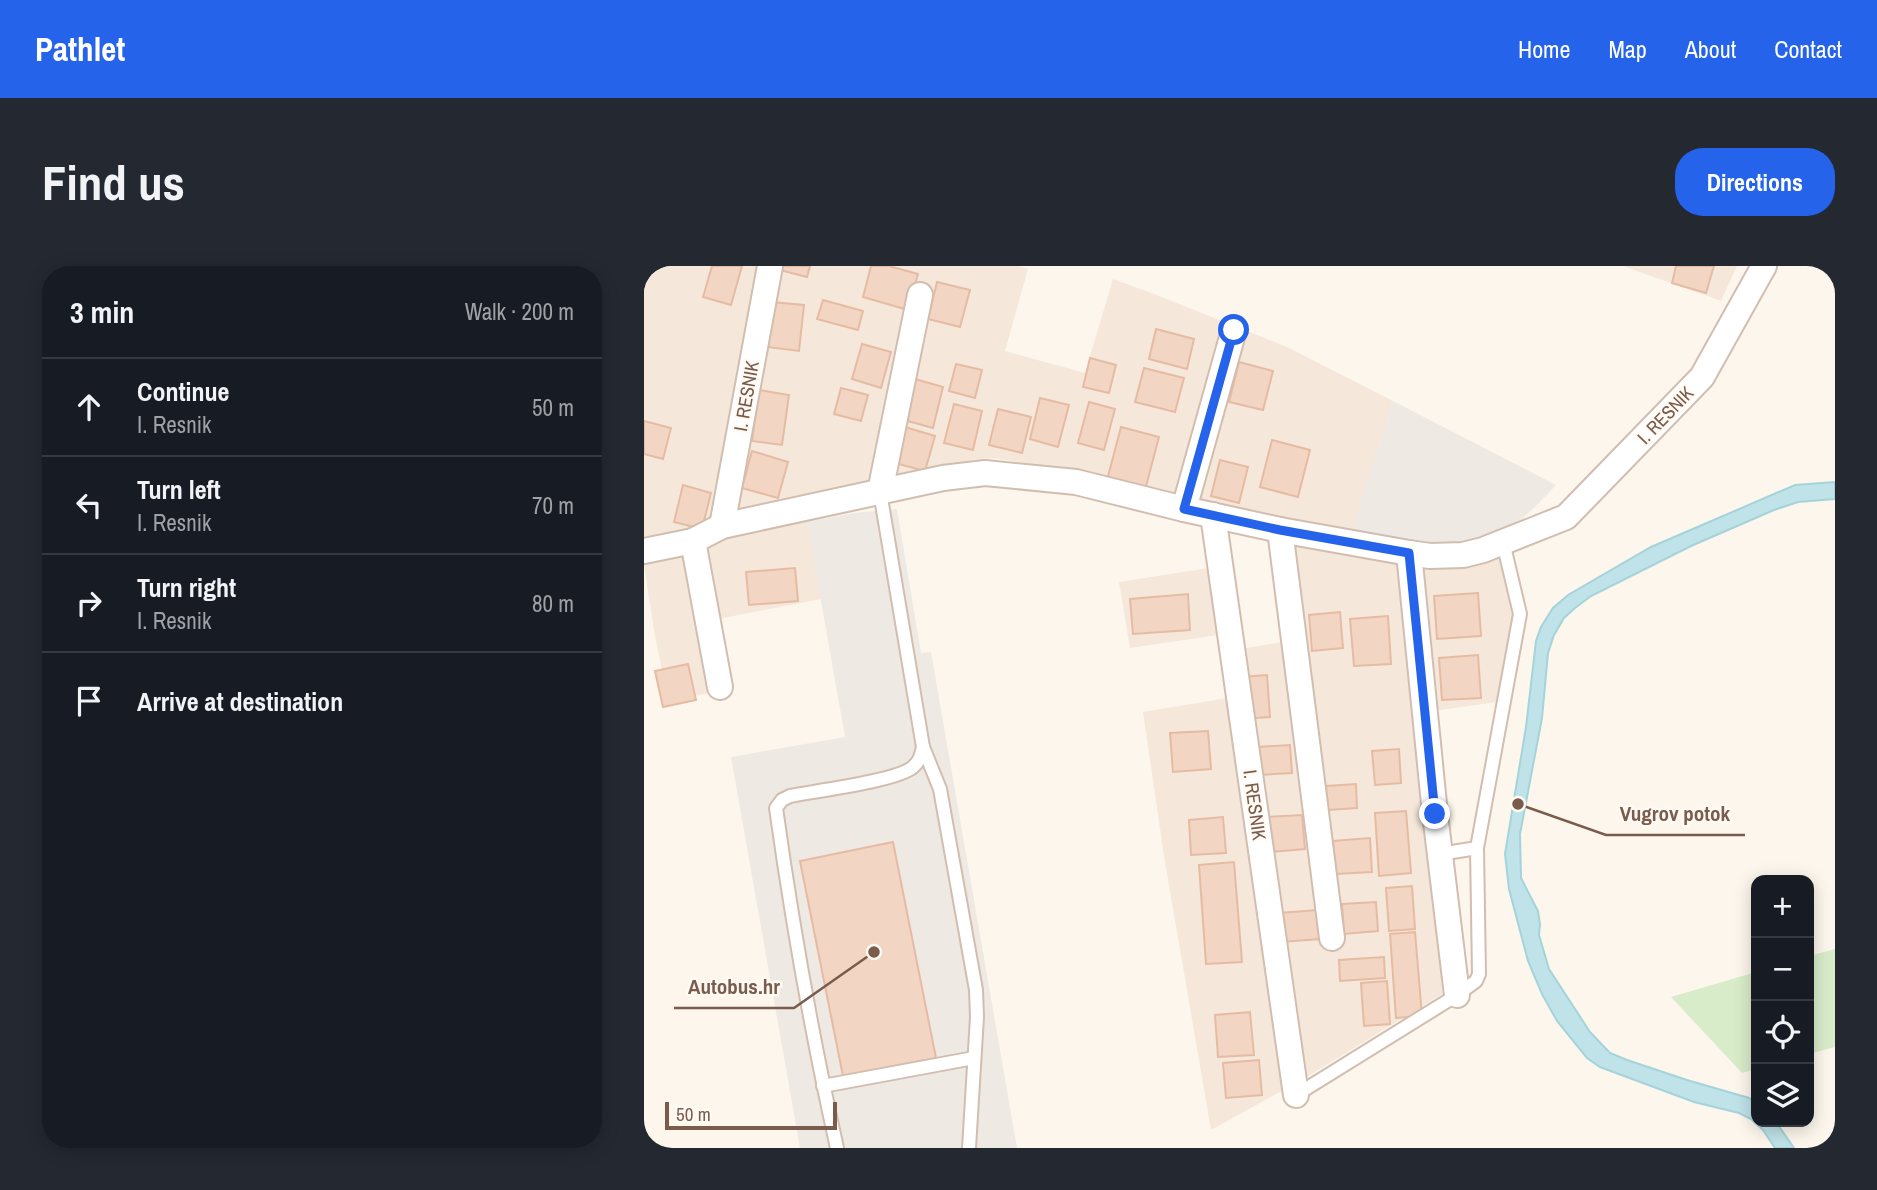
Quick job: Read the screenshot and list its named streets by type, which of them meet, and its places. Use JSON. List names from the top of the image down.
{
  "streets": {
    "street": ["I. RESNIK"]
  },
  "places": ["Vugrov potok", "Autobus.hr"],
  "scale_bar": "50 m",
  "page": {
    "header": "Pathlet",
    "nav": [
      "Home",
      "Map",
      "About",
      "Contact"
    ],
    "buttons": "Directions",
    "title": "Find us",
    "heading": ["3 min", "Walk · 200 m"],
    "list": [
      ["Continue", "I. Resnik", "50 m"],
      ["Turn left", "I. Resnik", "70 m"],
      ["Turn right", "I. Resnik", "80 m"],
      "Arrive at destination"
    ],
    "map_buttons": ["+", "−"],
    "scale": "50 m"
  }
}
